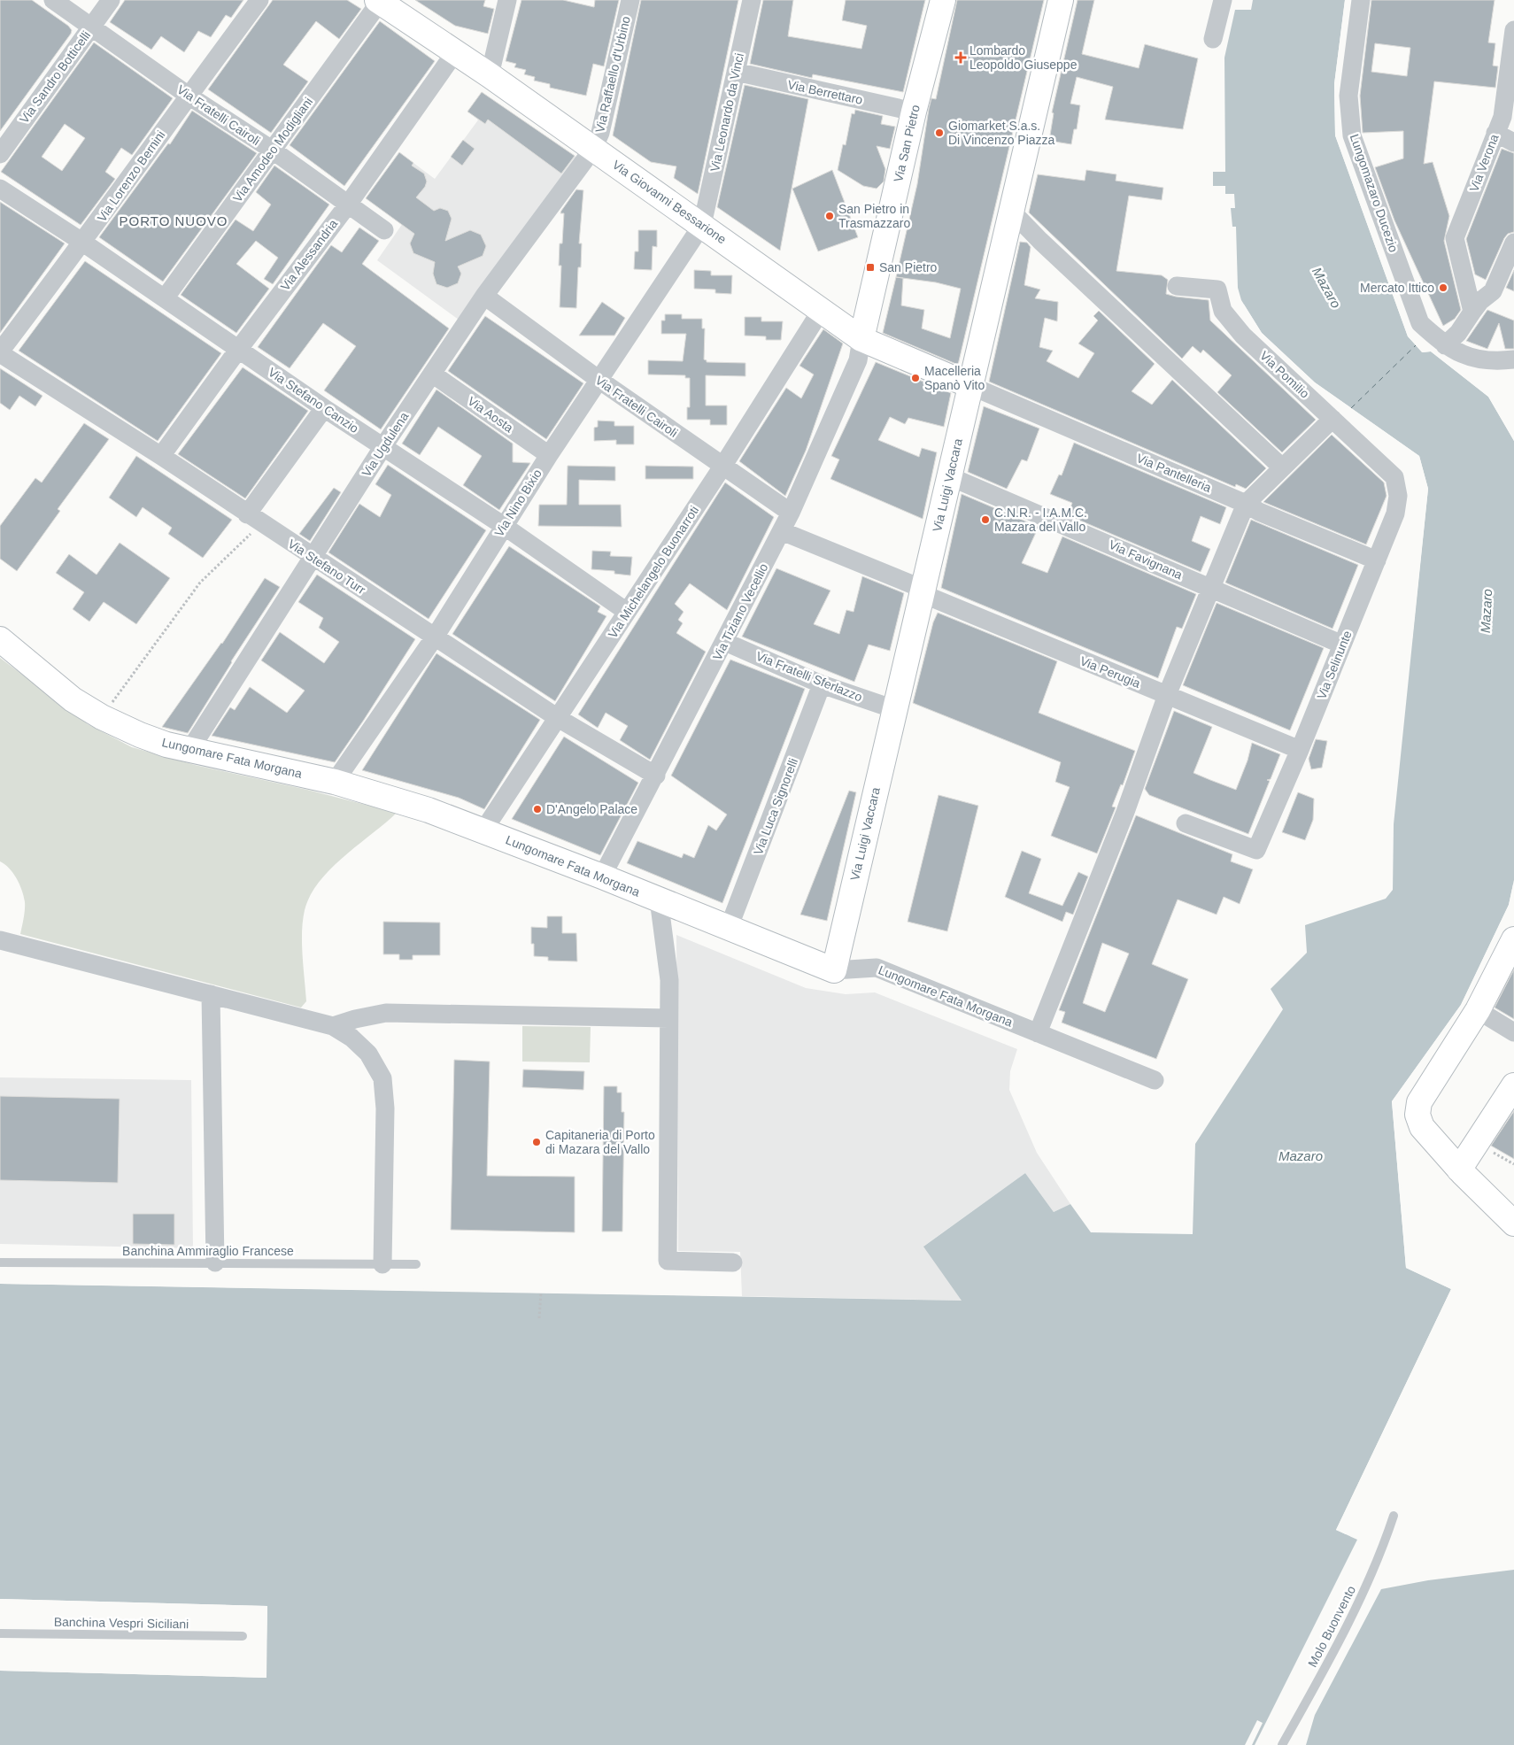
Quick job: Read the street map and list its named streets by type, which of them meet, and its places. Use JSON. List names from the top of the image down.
{
  "streets": {
    "main road": [
      "Via San Pietro",
      "Via Giovanni Bessarione",
      "Via Luigi Vaccara",
      "Lungomare Fata Morgana"
    ],
    "street": [
      "Via Raffaello d'Urbino",
      "Via Sandro Botticelli",
      "Via Berrettaro",
      "Via Leonardo da Vinci",
      "Via Fratelli Cairoli",
      "Via Amodeo Modigliani",
      "Via Verona",
      "Via Lorenzo Bernini",
      "Lungomazaro Ducezio",
      "Via Alessandria",
      "Via Pomilio",
      "Via Stefano Canzio",
      "Via Aosta",
      "Via Ugdulena",
      "Via Pantelleria",
      "Via Nino Bixio",
      "Via Favignana",
      "Via Stefano Turr",
      "Via Michelangelo Buonarroti",
      "Via Tiziano Vecellio",
      "Via Selinunte",
      "Via Perugia",
      "Via Fratelli Sferlazzo",
      "Via Luca Signorelli"
    ],
    "lane": ["Banchina Ammiraglio Francese", "Banchina Vespri Siciliani", "Molo Buonvento"]
  },
  "crossings": [
    ["Via Raffaello d'Urbino", "Via Giovanni Bessarione"],
    ["Via Raffaello d'Urbino", "Via Ugdulena"],
    ["Via Sandro Botticelli", "Via Fratelli Cairoli"],
    ["Via Berrettaro", "Via Leonardo da Vinci"],
    ["Via Berrettaro", "Via San Pietro"],
    ["Via Leonardo da Vinci", "Via Giovanni Bessarione"],
    ["Via Leonardo da Vinci", "Via Nino Bixio"],
    ["Via Fratelli Cairoli", "Via Amodeo Modigliani"],
    ["Via Fratelli Cairoli", "Via Lorenzo Bernini"],
    ["Via Fratelli Cairoli", "Via Alessandria"],
    ["Via Fratelli Cairoli", "Via Ugdulena"],
    ["Via Fratelli Cairoli", "Via Nino Bixio"],
    ["Via Fratelli Cairoli", "Via Michelangelo Buonarroti"],
    ["Via Fratelli Cairoli", "Via Tiziano Vecellio"],
    ["Via San Pietro", "Via Giovanni Bessarione"],
    ["Via San Pietro", "Via Tiziano Vecellio"],
    ["Via Amodeo Modigliani", "Via Giovanni Bessarione"],
    ["Via Amodeo Modigliani", "Via Stefano Canzio"],
    ["Via Lorenzo Bernini", "Via Stefano Canzio"],
    ["Via Lorenzo Bernini", "Via Stefano Turr"],
    ["Via Giovanni Bessarione", "Via Alessandria"],
    ["Via Giovanni Bessarione", "Via Ugdulena"],
    ["Via Giovanni Bessarione", "Via Pantelleria"],
    ["Via Giovanni Bessarione", "Via Luigi Vaccara"],
    ["Via Giovanni Bessarione", "Via Nino Bixio"],
    ["Via Giovanni Bessarione", "Via Michelangelo Buonarroti"],
    ["Via Giovanni Bessarione", "Via Tiziano Vecellio"],
    ["Via Alessandria", "Via Stefano Canzio"],
    ["Via Alessandria", "Via Stefano Turr"],
    ["Via Pomilio", "Via Selinunte"],
    ["Via Stefano Canzio", "Via Ugdulena"],
    ["Via Stefano Canzio", "Via Nino Bixio"],
    ["Via Stefano Canzio", "Via Michelangelo Buonarroti"],
    ["Via Aosta", "Via Ugdulena"],
    ["Via Aosta", "Via Nino Bixio"],
    ["Via Ugdulena", "Via Stefano Turr"],
    ["Via Ugdulena", "Lungomare Fata Morgana"],
    ["Via Pantelleria", "Via Luigi Vaccara"],
    ["Via Pantelleria", "Via Selinunte"],
    ["Via Luigi Vaccara", "Via Favignana"],
    ["Via Luigi Vaccara", "Via Perugia"],
    ["Via Luigi Vaccara", "Via Fratelli Sferlazzo"],
    ["Via Luigi Vaccara", "Lungomare Fata Morgana"],
    ["Via Nino Bixio", "Via Stefano Turr"],
    ["Via Nino Bixio", "Lungomare Fata Morgana"],
    ["Via Favignana", "Via Selinunte"],
    ["Via Stefano Turr", "Via Michelangelo Buonarroti"],
    ["Via Stefano Turr", "Via Tiziano Vecellio"],
    ["Via Michelangelo Buonarroti", "Lungomare Fata Morgana"],
    ["Via Tiziano Vecellio", "Via Perugia"],
    ["Via Tiziano Vecellio", "Via Fratelli Sferlazzo"],
    ["Via Tiziano Vecellio", "Lungomare Fata Morgana"],
    ["Via Selinunte", "Via Perugia"],
    ["Via Fratelli Sferlazzo", "Via Luca Signorelli"],
    ["Lungomare Fata Morgana", "Via Luca Signorelli"]
  ],
  "districts": ["PORTO NUOVO"],
  "water": ["Mazaro"],
  "places": {
    "health": ["Lombardo Leopoldo Giuseppe"],
    "other": [
      "Giomarket S.a.s. Di Vincenzo Piazza",
      "San Pietro in Trasmazzaro",
      "Mercato Ittico",
      "Macelleria Spanò Vito",
      "C.N.R. - I.A.M.C. Mazara del Vallo",
      "D'Angelo Palace",
      "Capitaneria di Porto di Mazara del Vallo"
    ],
    "transit": ["San Pietro"]
  }
}
